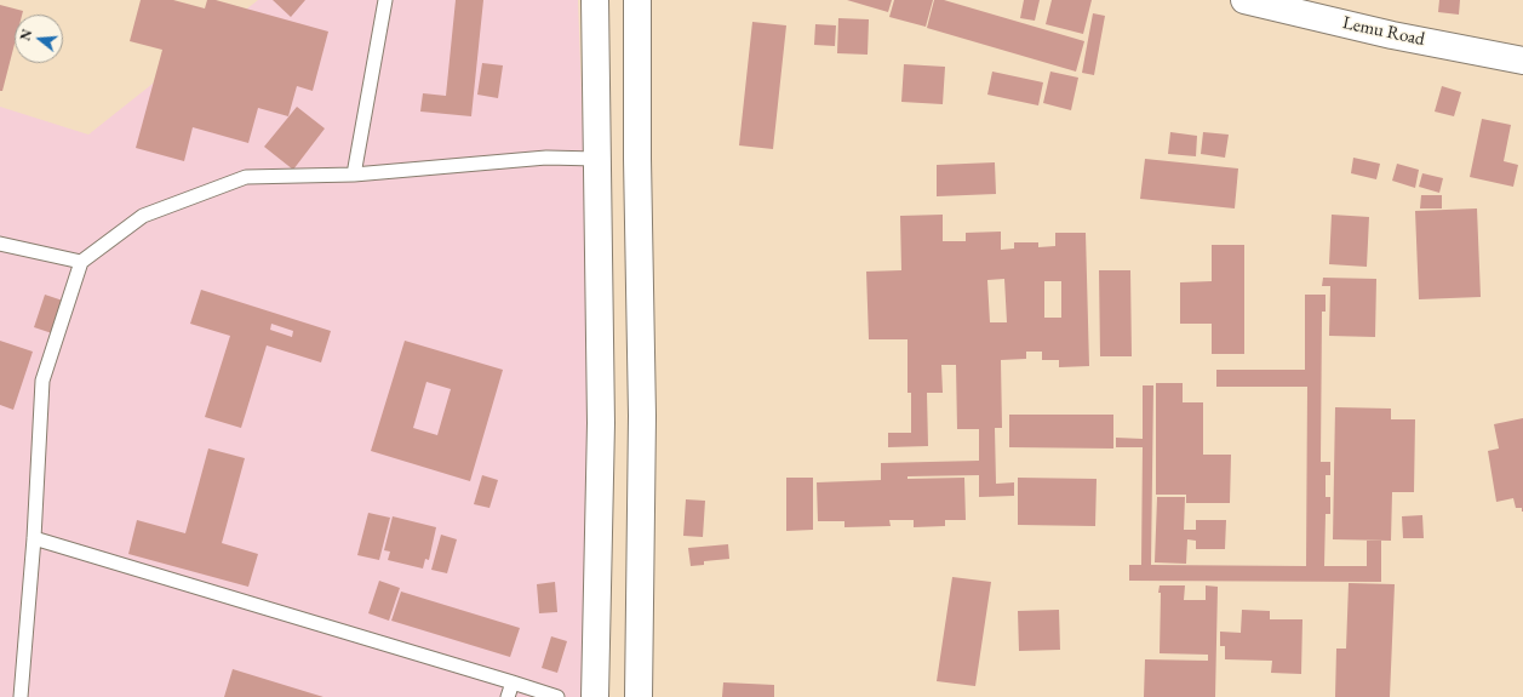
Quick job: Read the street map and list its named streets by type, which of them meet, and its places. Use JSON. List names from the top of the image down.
{
  "streets": {
    "street": ["Lemu Road"]
  },
  "north": "left"
}
